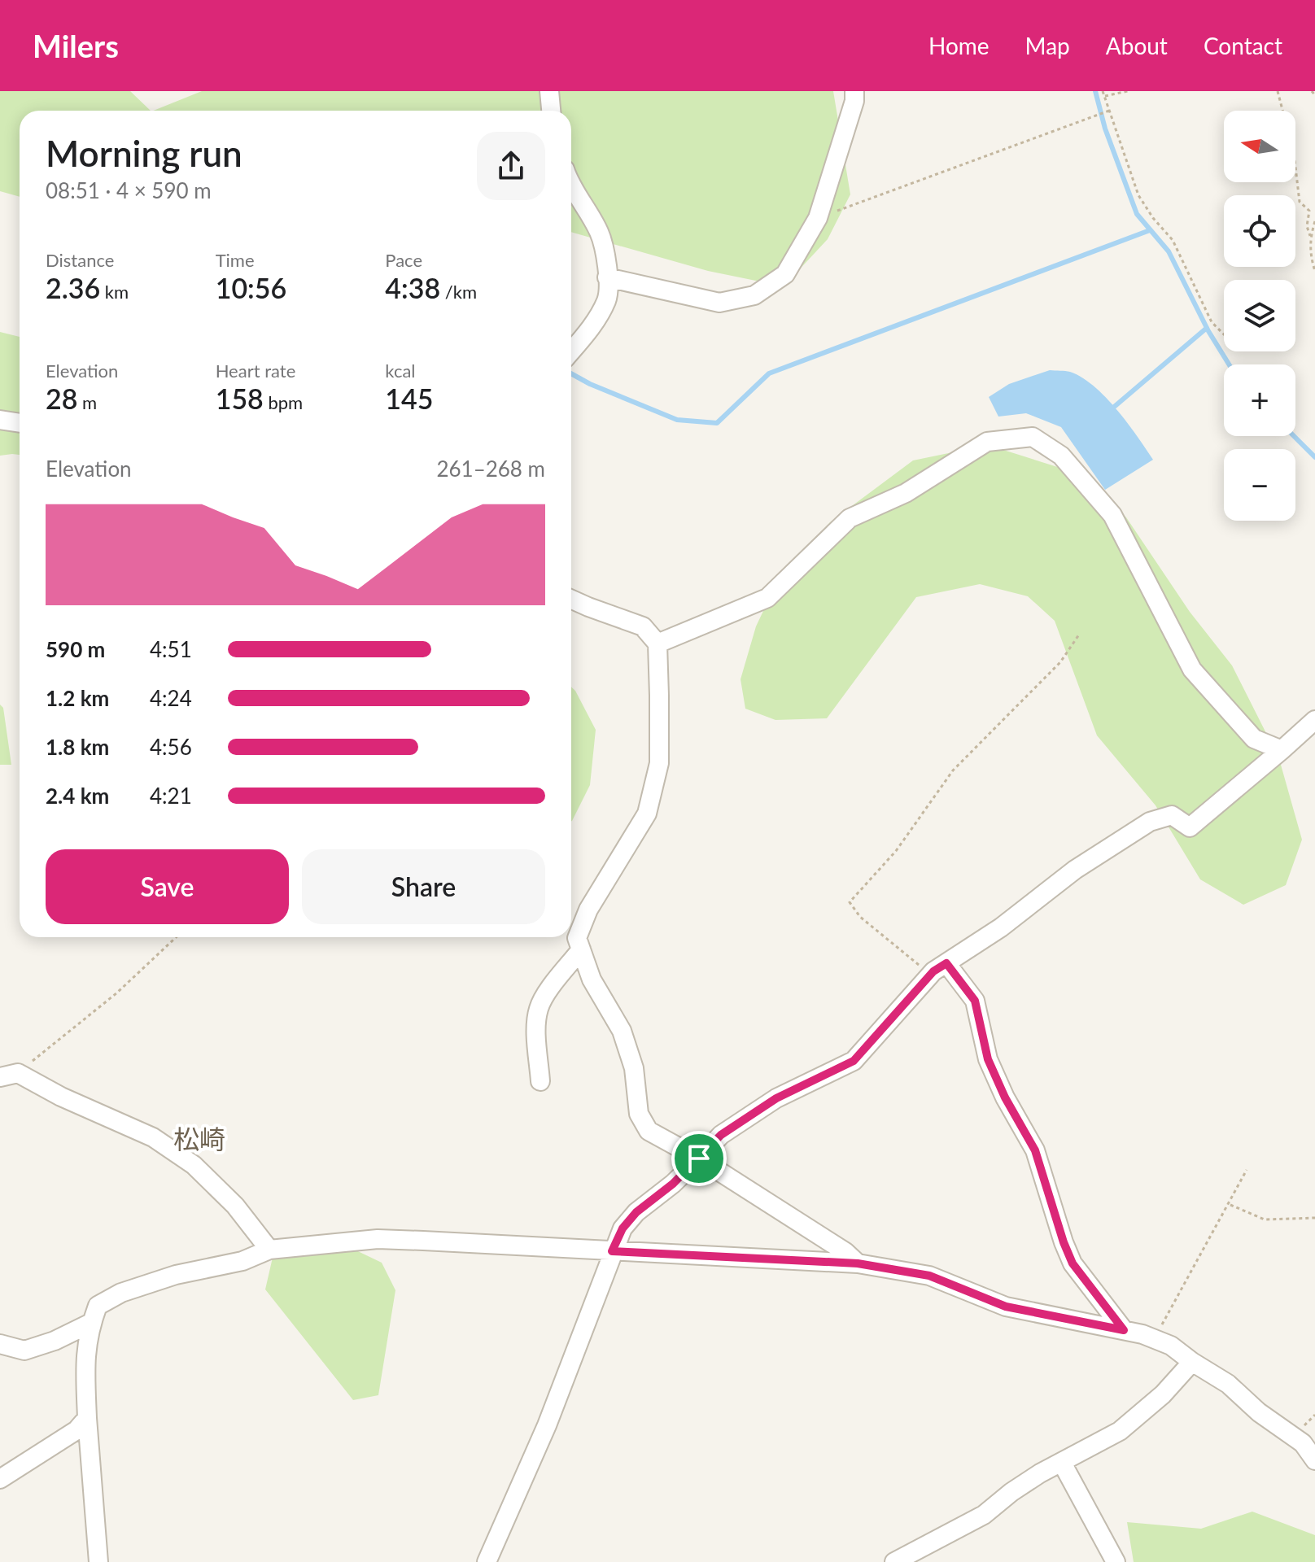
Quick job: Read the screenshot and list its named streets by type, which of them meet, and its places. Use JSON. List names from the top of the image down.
{
  "districts": ["松崎"],
  "north": "left",
  "page": {
    "header": "Milers",
    "nav": [
      "Home",
      "Map",
      "About",
      "Contact"
    ],
    "map_buttons": ["+", "−"],
    "heading": ["Morning run", "08:51 · 4 × 590 m"],
    "stats": [
      ["Distance", "2.36 km"],
      ["Time", "10:56"],
      ["Pace", "4:38 /km"],
      ["Elevation", "28 m"],
      ["Heart rate", "158 bpm"],
      ["kcal", "145"]
    ],
    "chart": ["Elevation", "261–268 m"],
    "list": [
      {
        "name": "590 m",
        "note": "4:51"
      },
      {
        "name": "1.2 km",
        "note": "4:24"
      },
      {
        "name": "1.8 km",
        "note": "4:56"
      },
      {
        "name": "2.4 km",
        "note": "4:21"
      }
    ],
    "buttons": ["Save", "Share"]
  }
}
